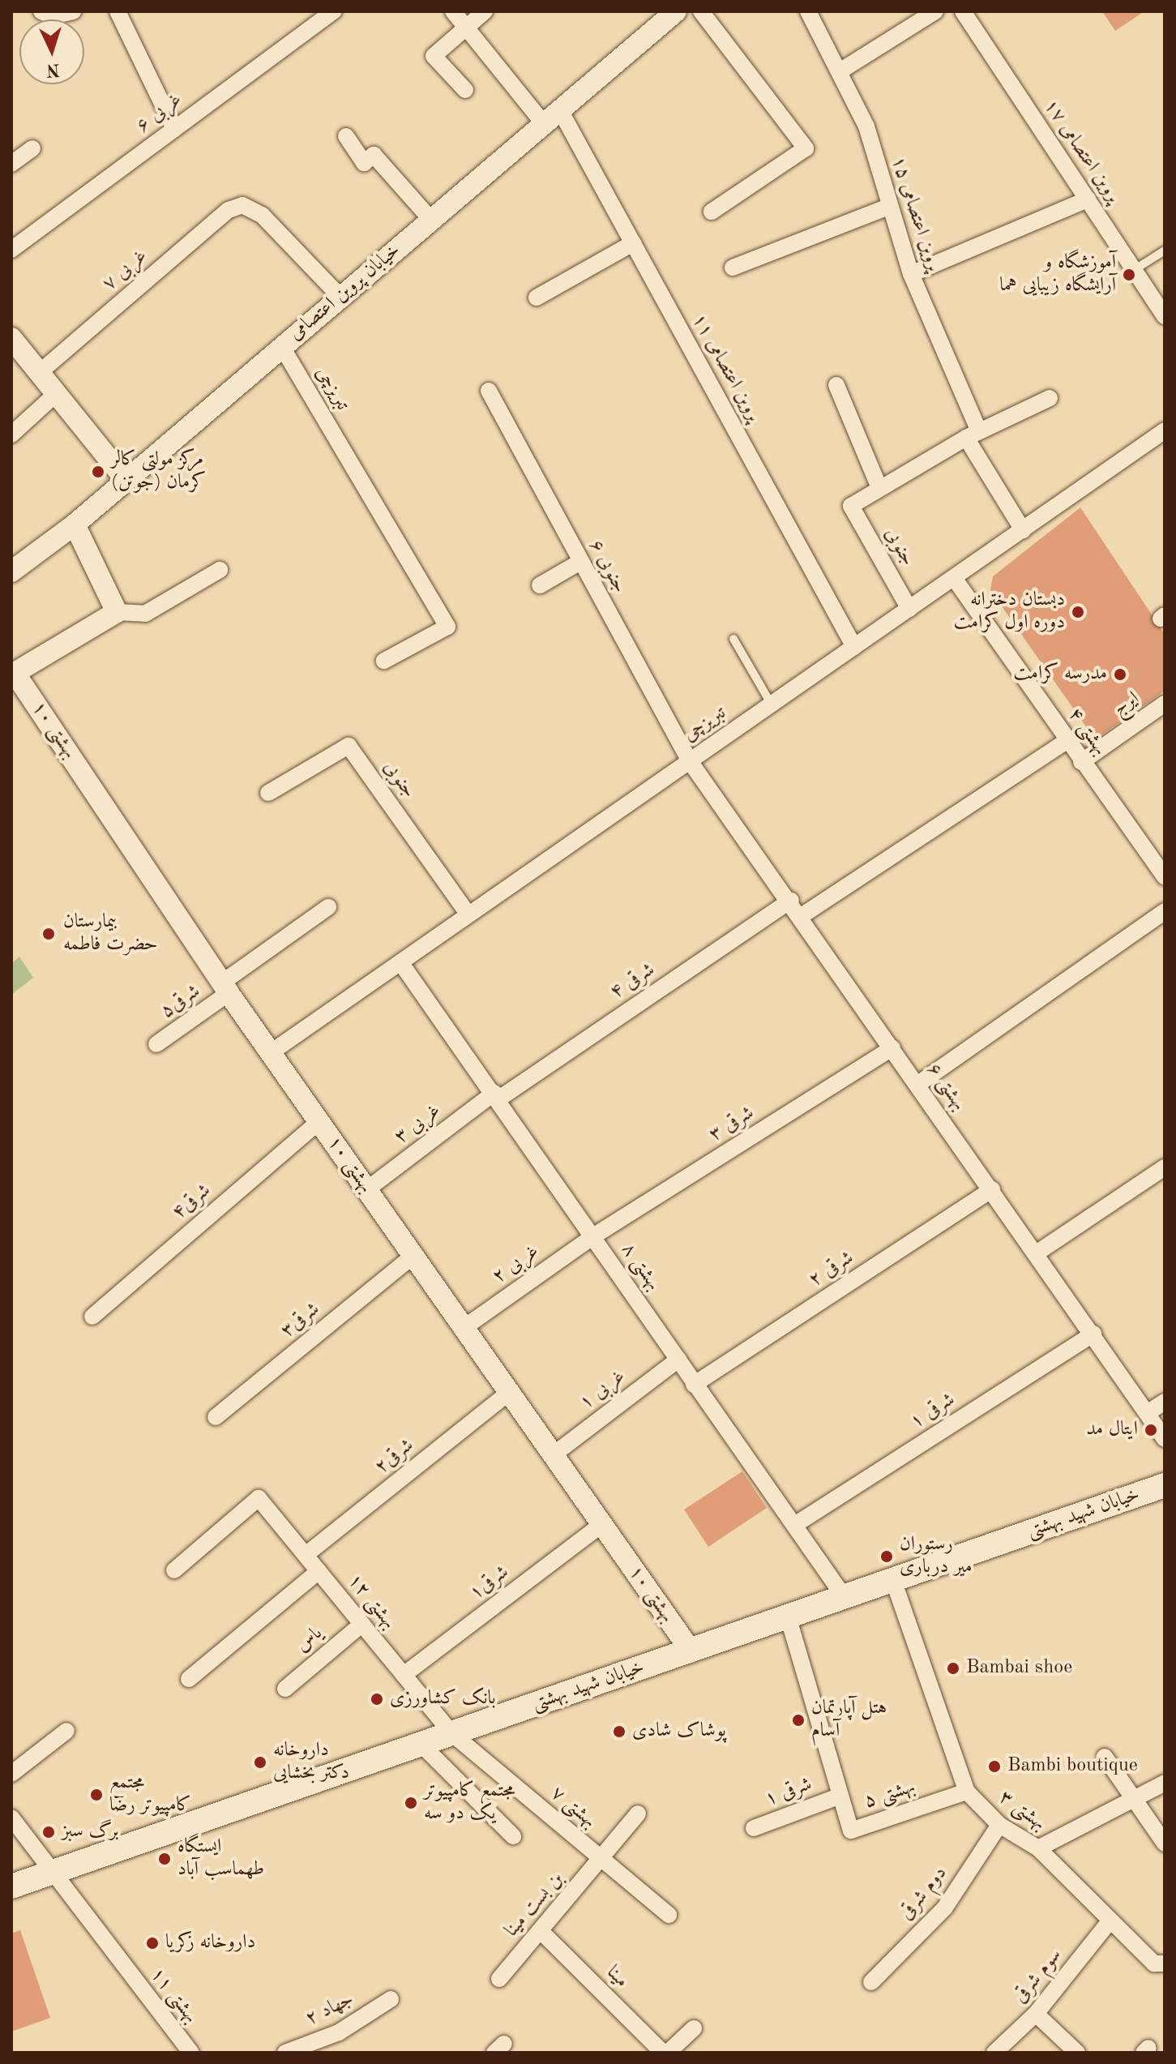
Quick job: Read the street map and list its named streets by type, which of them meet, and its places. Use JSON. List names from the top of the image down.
{
  "streets": {
    "main road": ["خیابان شهید بهشتی"],
    "street": [
      "غربی ۶",
      "پروین اعتصامی ۱۷",
      "پروین اعتصامی ۱۵",
      "غربی ۷",
      "خیابان پروین اعتصامی",
      "پروین اعتصامی ۱۱",
      "تبریزچی",
      "جنوبی",
      "جنوبی ۶",
      "ایرج",
      "بهشتی ۱۰",
      "بهشتی ۴",
      "شرقی ۴",
      "شرقی۵",
      "بهشتی ۶",
      "غربی ۳",
      "شرقی ۳",
      "شرقی۴",
      "غربی ۲",
      "بهشتی ۸",
      "شرقی ۲",
      "شرقی۳",
      "غربی ۱",
      "شرقی ۱",
      "شرقی۲",
      "شرقی۱",
      "بهشتی ۱۲",
      "یاس",
      "۱ شرقی",
      "بهشتی ۵",
      "بهشتی ۷",
      "بهشتی ۳",
      "دوم شرقی",
      "بن بست مینا",
      "سوم شرقی",
      "مینا",
      "بهشتی ۱۱",
      "جهاد ۲"
    ]
  },
  "crossings": [
    ["غربی ۷", "خیابان پروین اعتصامی"],
    ["خیابان پروین اعتصامی", "پروین اعتصامی ۱۱"],
    ["خیابان پروین اعتصامی", "تبریزچی"],
    ["پروین اعتصامی ۱۱", "تبریزچی"],
    ["تبریزچی", "جنوبی"],
    ["تبریزچی", "جنوبی ۶"],
    ["تبریزچی", "بهشتی ۱۰"],
    ["تبریزچی", "بهشتی ۴"],
    ["تبریزچی", "بهشتی ۶"],
    ["تبریزچی", "بهشتی ۸"],
    ["جنوبی ۶", "بهشتی ۶"],
    ["ایرج", "بهشتی ۴"],
    ["بهشتی ۱۰", "شرقی۵"],
    ["بهشتی ۱۰", "غربی ۳"],
    ["بهشتی ۱۰", "شرقی۴"],
    ["بهشتی ۱۰", "غربی ۲"],
    ["بهشتی ۱۰", "شرقی۳"],
    ["بهشتی ۱۰", "غربی ۱"],
    ["بهشتی ۱۰", "شرقی۲"],
    ["بهشتی ۱۰", "خیابان شهید بهشتی"],
    ["بهشتی ۱۰", "شرقی۱"],
    ["شرقی ۴", "بهشتی ۶"],
    ["شرقی ۴", "غربی ۳"],
    ["شرقی ۴", "بهشتی ۸"],
    ["بهشتی ۶", "شرقی ۳"],
    ["بهشتی ۶", "شرقی ۲"],
    ["بهشتی ۶", "شرقی ۱"],
    ["غربی ۳", "بهشتی ۸"],
    ["شرقی ۳", "غربی ۲"],
    ["شرقی ۳", "بهشتی ۸"],
    ["غربی ۲", "بهشتی ۸"],
    ["بهشتی ۸", "شرقی ۲"],
    ["بهشتی ۸", "غربی ۱"],
    ["بهشتی ۸", "شرقی ۱"],
    ["بهشتی ۸", "خیابان شهید بهشتی"],
    ["شرقی۲", "بهشتی ۱۲"],
    ["خیابان شهید بهشتی", "بهشتی ۱۲"],
    ["خیابان شهید بهشتی", "بهشتی ۵"],
    ["خیابان شهید بهشتی", "بهشتی ۷"],
    ["خیابان شهید بهشتی", "بهشتی ۳"],
    ["خیابان شهید بهشتی", "بهشتی ۱۱"],
    ["شرقی۱", "بهشتی ۱۲"],
    ["بهشتی ۱۲", "یاس"],
    ["بهشتی ۱۲", "بهشتی ۷"],
    ["۱ شرقی", "بهشتی ۵"],
    ["بهشتی ۵", "بهشتی ۳"],
    ["بهشتی ۷", "بن بست مینا"],
    ["بهشتی ۳", "دوم شرقی"],
    ["بهشتی ۳", "سوم شرقی"],
    ["بن بست مینا", "مینا"]
  ],
  "places": [
    "آموزشگاه و آرایشگاه زیبایی هما",
    "مرکز مولتی کالر کرمان (جوتن)",
    "دبستان دخترانه دوره اول کرامت",
    "مدرسه کرامت",
    "بیمارستان حضرت فاطمه",
    "ایتال مد",
    "رستوران میر درباری",
    "Bambai shoe",
    "بانک کشاورزی",
    "هتل آپارتمان آسام",
    "پوشاک شادی",
    "داروخانه دکتر بخشایی",
    "Bambi boutique",
    "مجتمع کامپیوتر رضا",
    "مجتمع کامپیوتر یک دو سه",
    "برگ سبز",
    "ایستگاه طهماسب آباد",
    "داروخانه زکریا"
  ],
  "north": "bottom"
}
